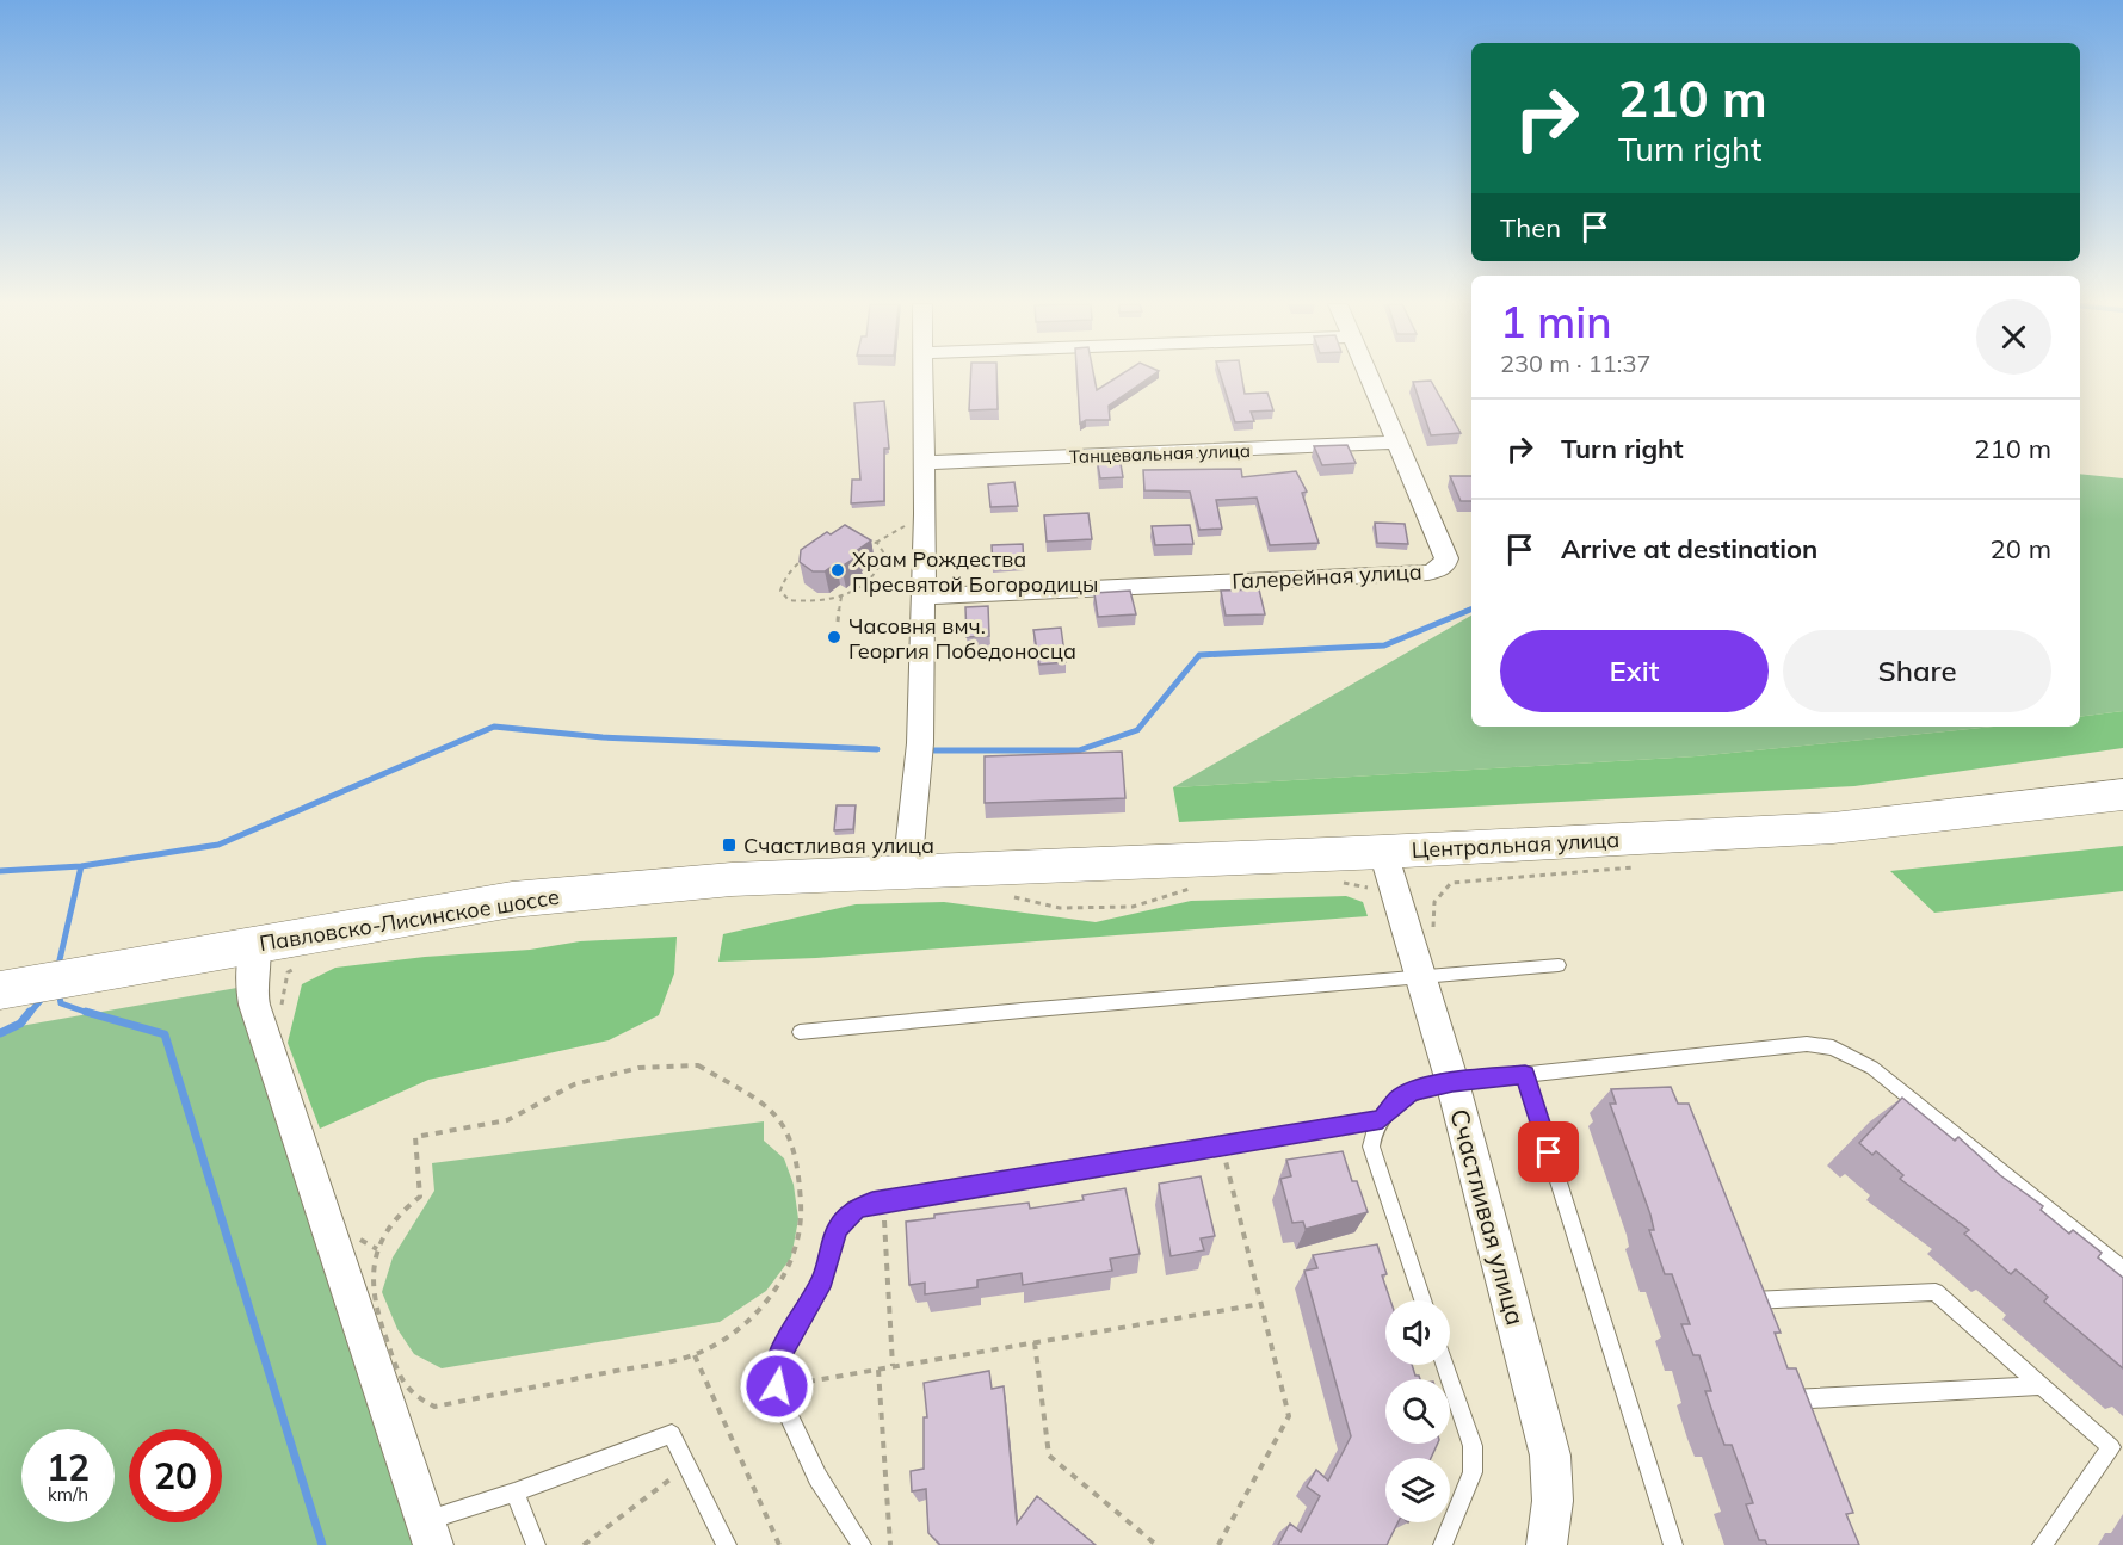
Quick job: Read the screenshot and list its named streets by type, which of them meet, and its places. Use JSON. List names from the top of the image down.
{
  "streets": {
    "main road": ["Центральная улица", "Павловско-Лисинское шоссе"],
    "street": ["Танцевальная улица", "Галерейная улица", "Счастливая улица"]
  },
  "crossings": [
    ["Танцевальная улица", "Галерейная улица"],
    ["Центральная улица", "Павловско-Лисинское шоссе"],
    ["Центральная улица", "Счастливая улица"]
  ],
  "places": {
    "other": ["Храм Рождества Пресвятой Богородицы", "Часовня вмч. Георгия Победоносца"],
    "transit": ["Счастливая улица"]
  },
  "page": {
    "turn": ["210 m", "Turn right"],
    "then": "Then",
    "heading": ["1 min", "230 m · 11:37"],
    "list": [
      {
        "name": "Turn right",
        "value": "210 m"
      },
      {
        "name": "Arrive at destination",
        "value": "20 m"
      }
    ],
    "buttons": ["Exit", "Share"],
    "speed": "12 km/h",
    "limit": "20"
  }
}
